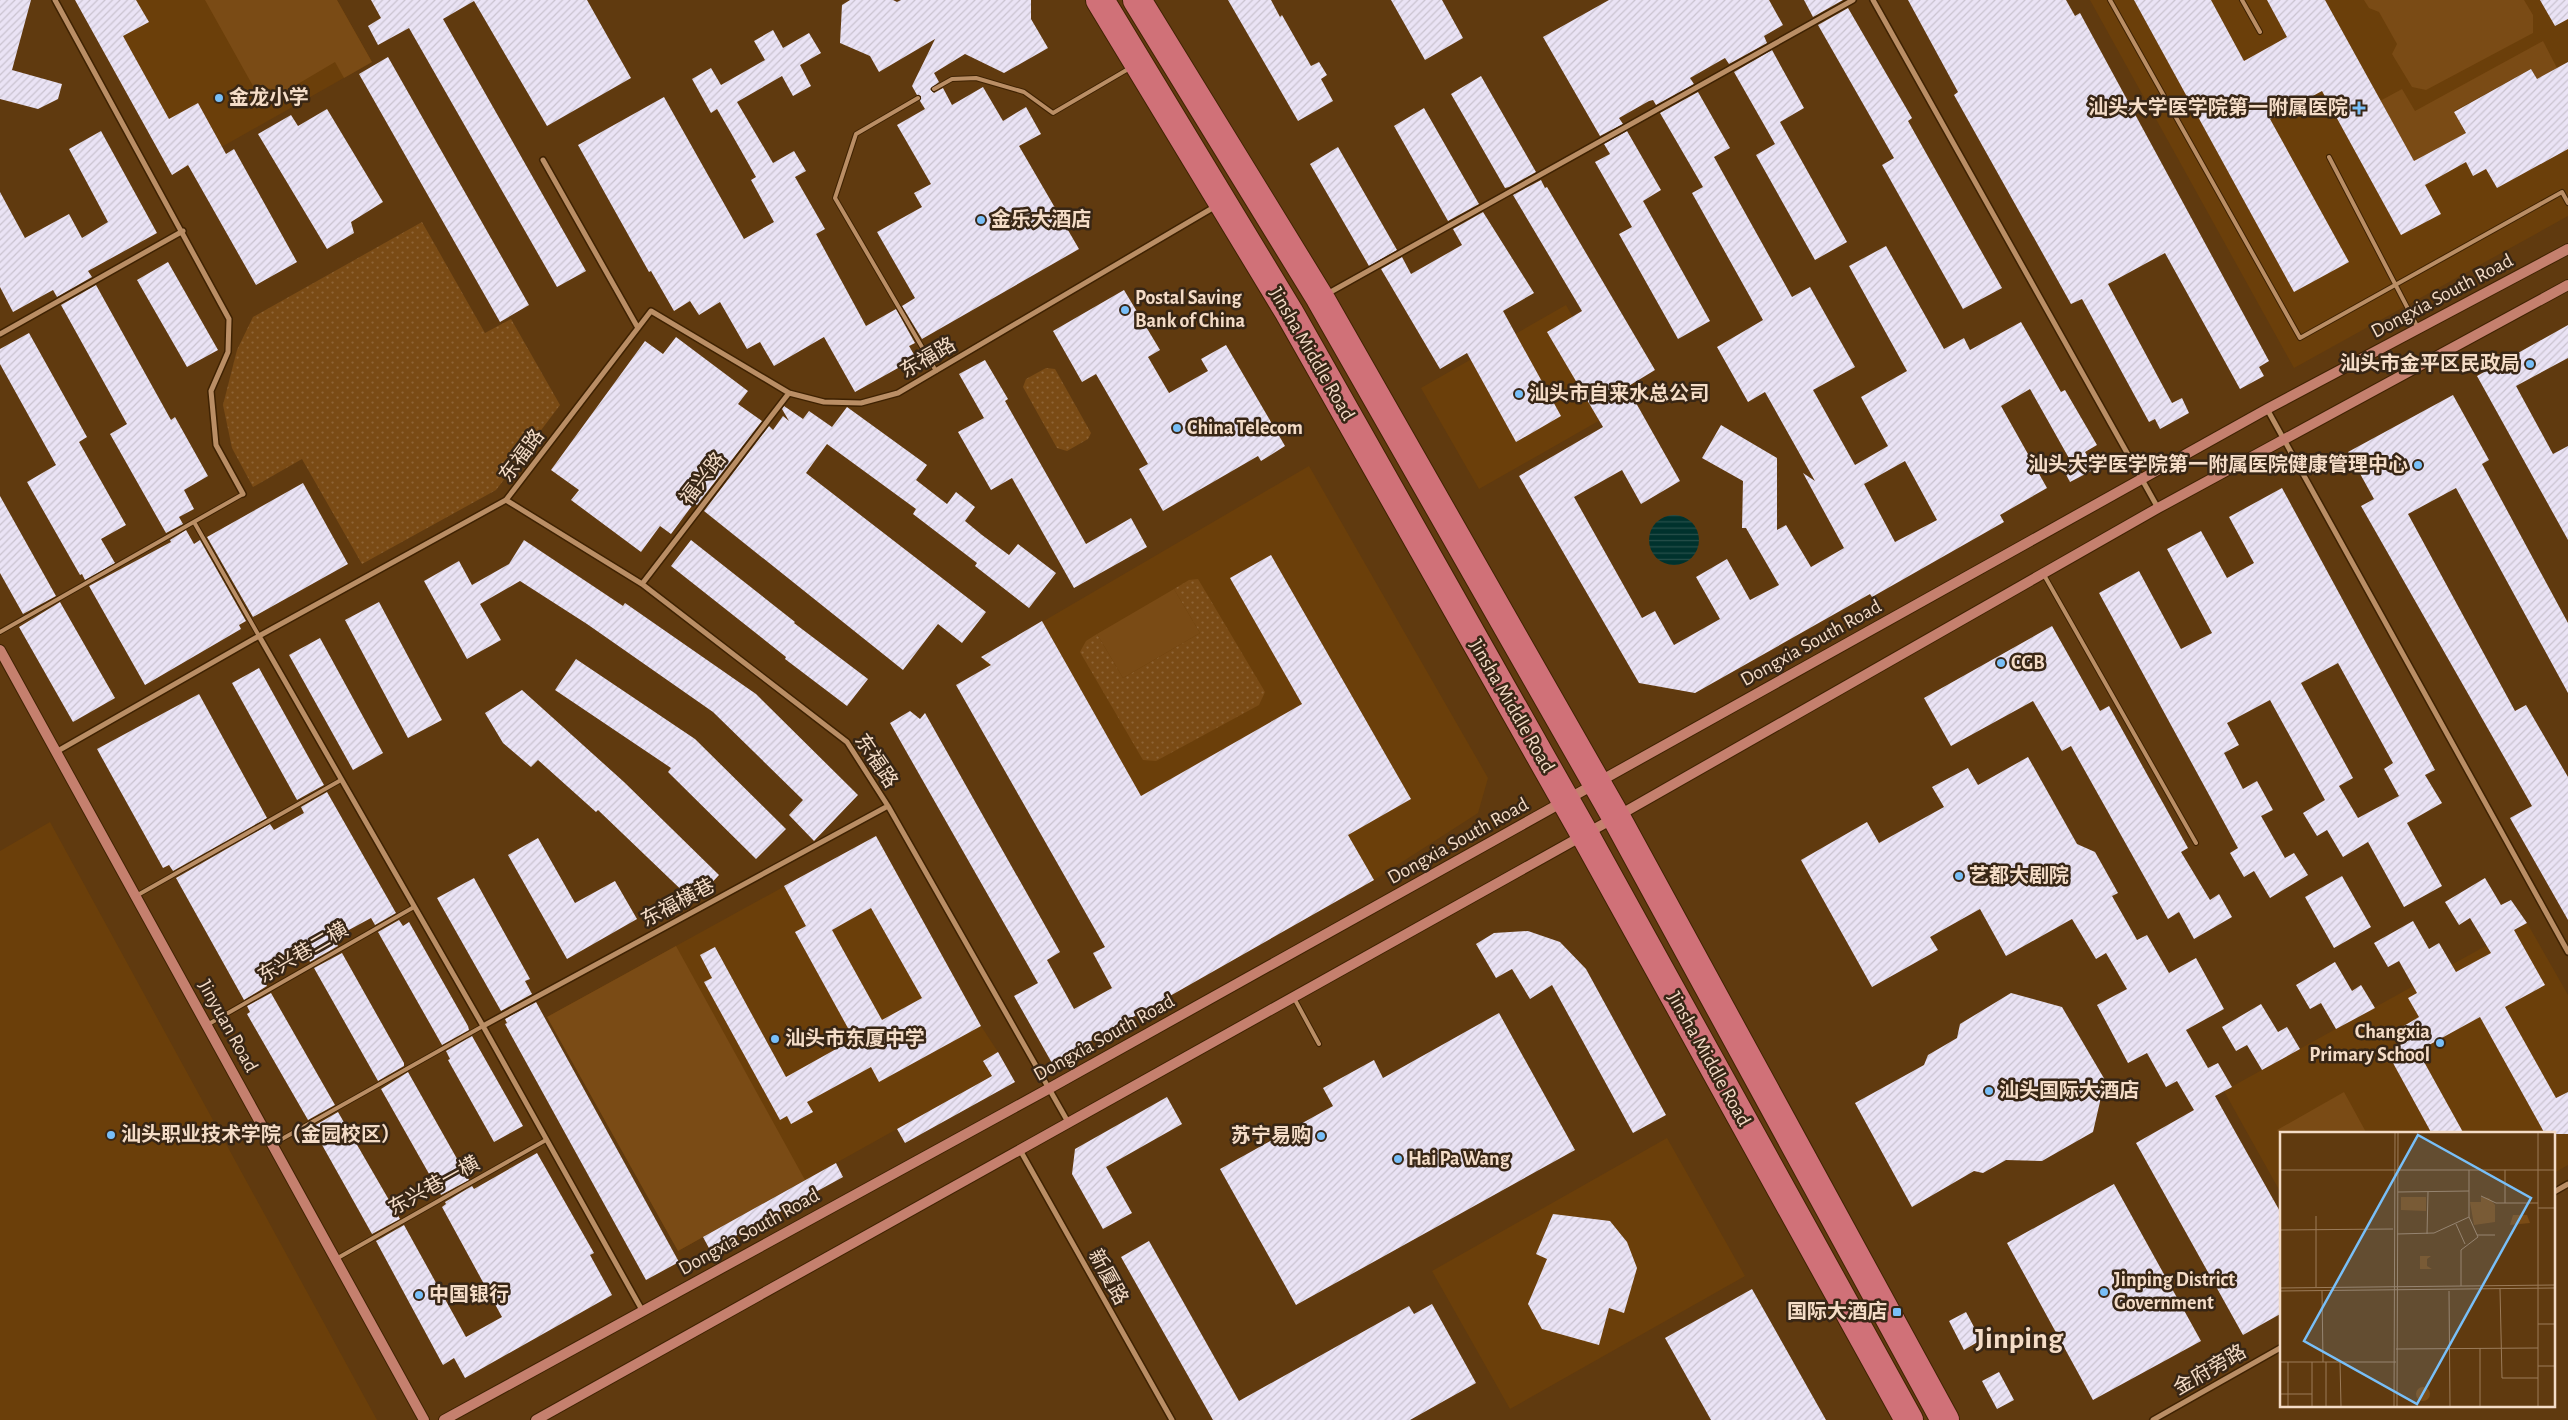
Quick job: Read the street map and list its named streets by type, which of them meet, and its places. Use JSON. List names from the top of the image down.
{
  "streets": {
    "main road": ["Jinsha Middle Road"],
    "street": [
      "Dongxia South Road",
      "东福路",
      "福兴路",
      "东福横巷",
      "Jinyuan Road",
      "新厦路",
      "金府旁路"
    ],
    "lane": ["东兴巷二横", "东兴巷一横"]
  },
  "crossings": [
    ["Dongxia South Road", "Jinsha Middle Road"],
    ["Dongxia South Road", "东福路"],
    ["Jinsha Middle Road", "东福路"],
    ["东福路", "福兴路"],
    ["东福路", "东福横巷"],
    ["东兴巷二横", "Jinyuan Road"],
    ["Jinyuan Road", "东兴巷一横"]
  ],
  "districts": ["Jinping"],
  "places": {
    "other": [
      "金龙小学",
      "金乐大酒店",
      "Postal Saving Bank of China",
      "汕头市金平区民政局",
      "汕头市自来水总公司",
      "China Telecom",
      "汕头大学医学院第一附属医院健康管理中心",
      "CGB",
      "艺都大剧院",
      "汕头市东厦中学",
      "Changxia Primary School",
      "汕头国际大酒店",
      "汕头职业技术学院（金园校区）",
      "苏宁易购",
      "Hai Pa Wang",
      "Jinping District Government",
      "中国银行"
    ],
    "health": ["汕头大学医学院第一附属医院"],
    "transit": ["国际大酒店"]
  }
}
